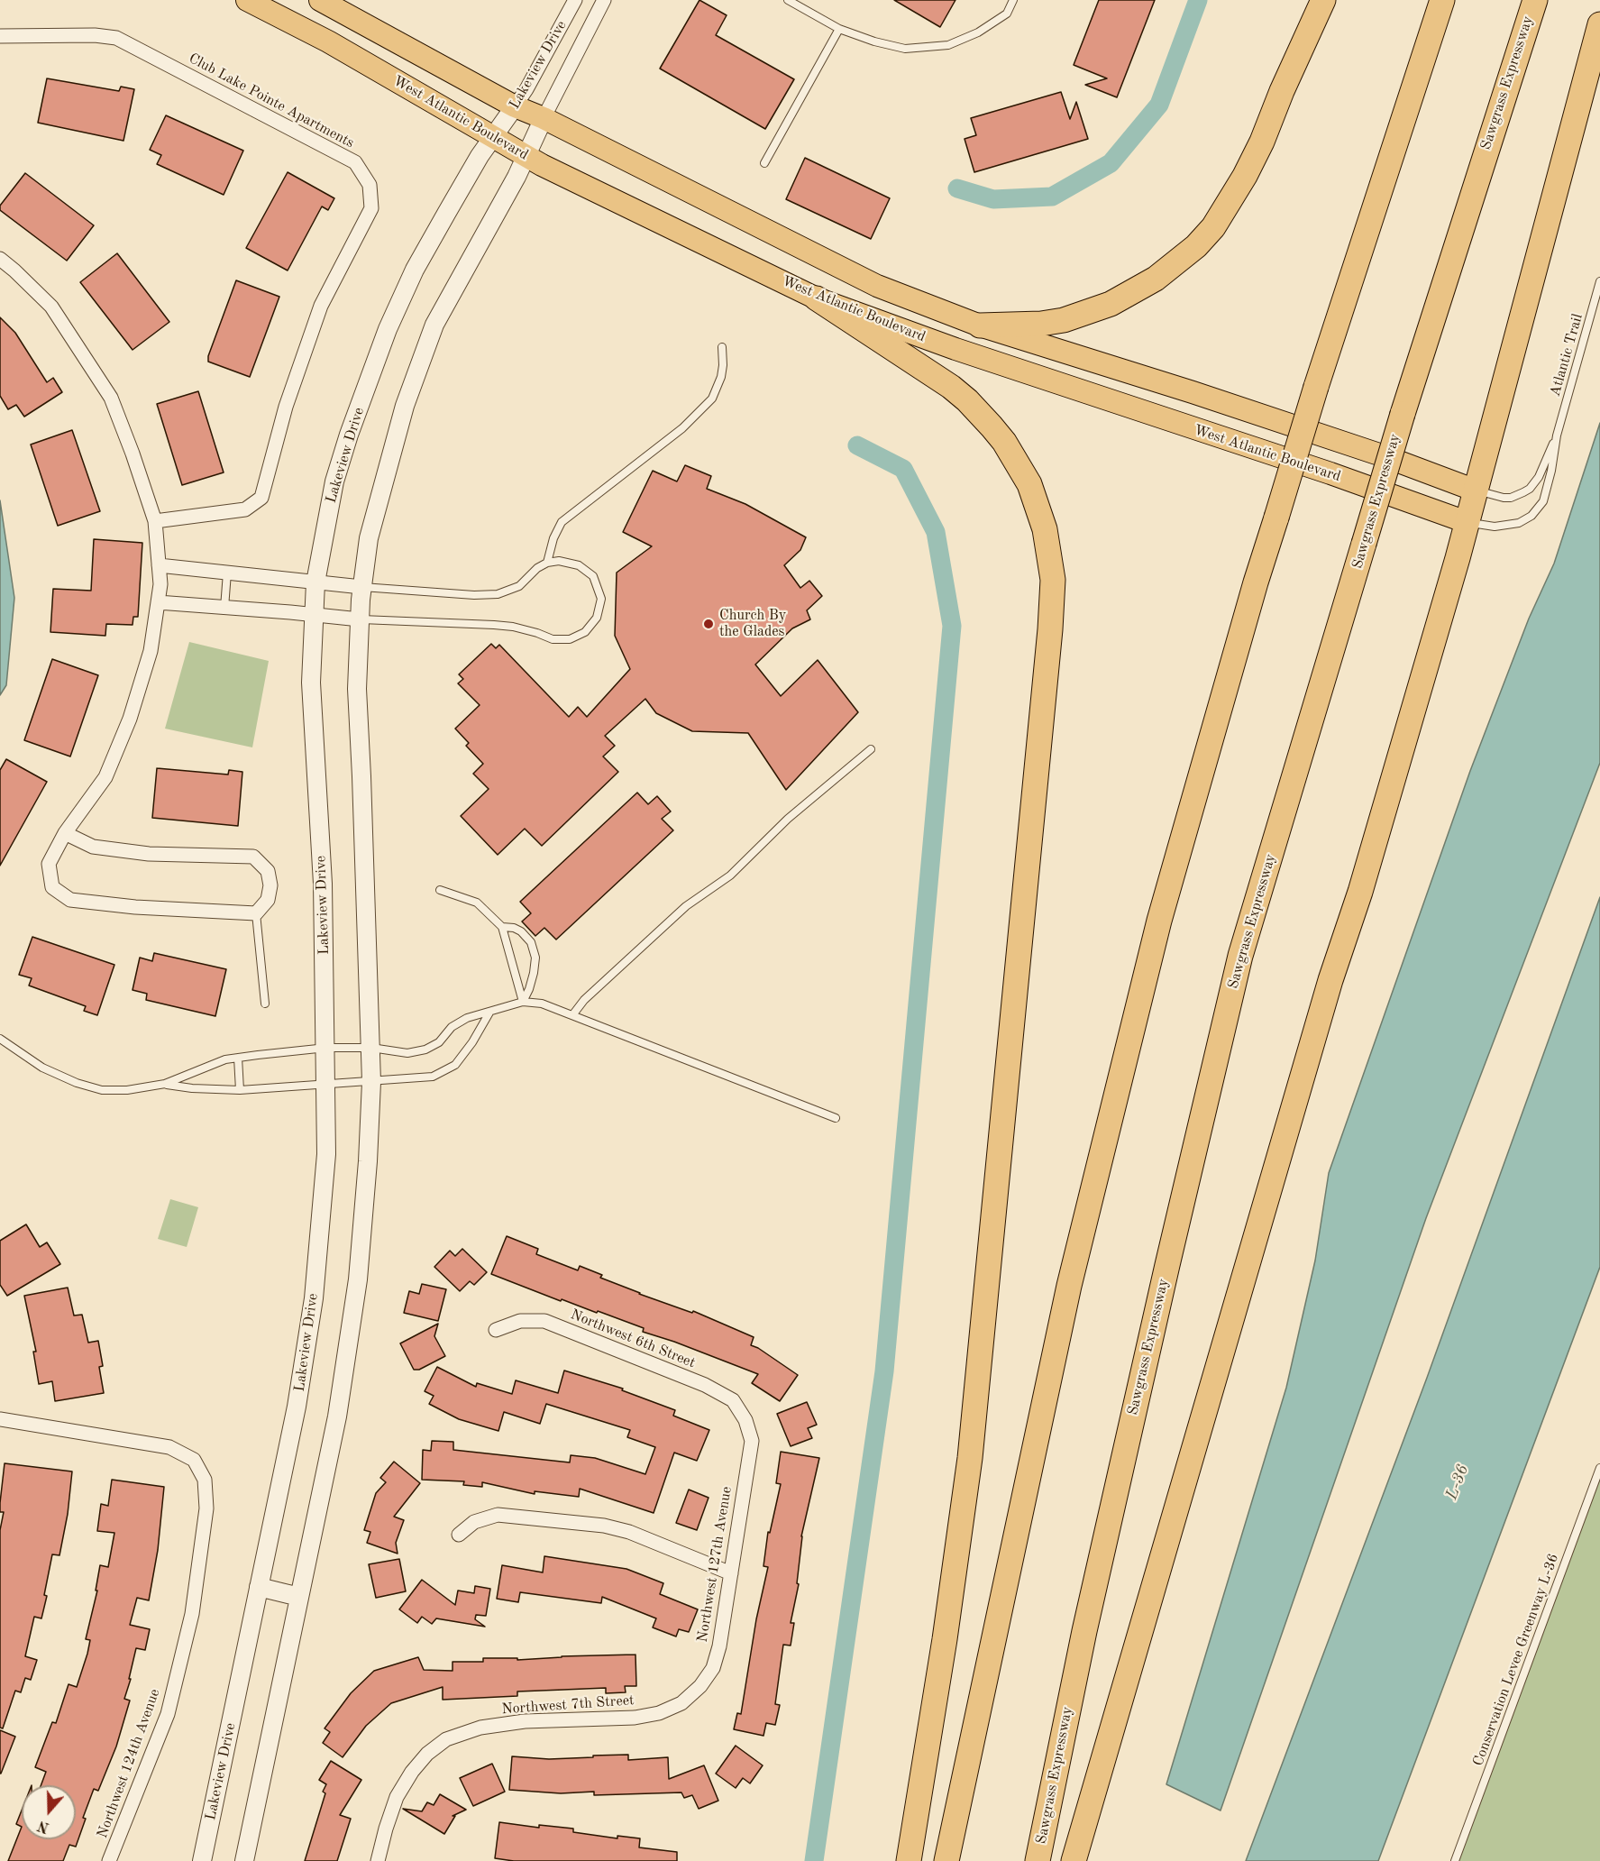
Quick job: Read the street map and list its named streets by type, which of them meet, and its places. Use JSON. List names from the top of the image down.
{
  "streets": {
    "highway": ["Sawgrass Expressway"],
    "main road": ["West Atlantic Boulevard"],
    "street": [
      "Lakeview Drive",
      "Club Lake Pointe Apartments",
      "Northwest 6th Street",
      "Northwest 127th Avenue",
      "Northwest 7th Street",
      "Northwest 124th Avenue"
    ],
    "lane": ["Atlantic Trail", "Conservation Levee Greenway L-36"]
  },
  "crossings": [
    ["Lakeview Drive", "West Atlantic Boulevard"],
    ["West Atlantic Boulevard", "Atlantic Trail"],
    ["Northwest 6th Street", "Northwest 127th Avenue"],
    ["Northwest 127th Avenue", "Northwest 7th Street"]
  ],
  "water": ["L-36"],
  "places": ["Church By the Glades"],
  "north": "bottom"
}
